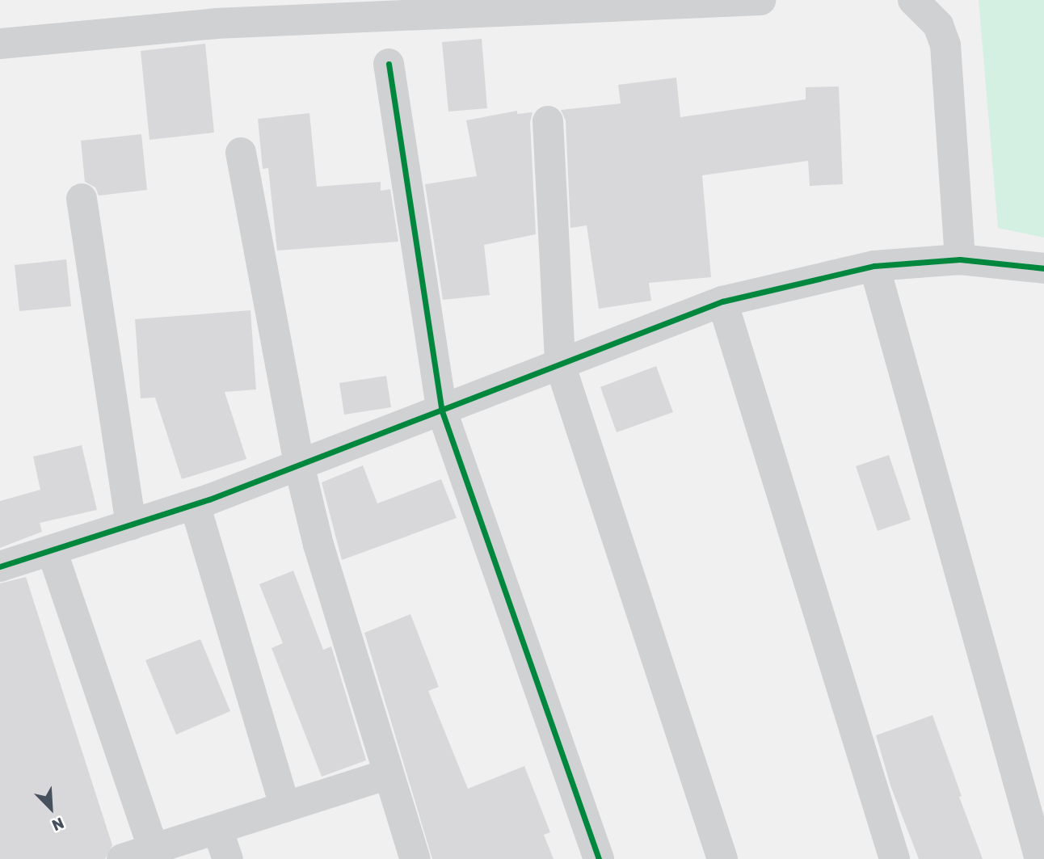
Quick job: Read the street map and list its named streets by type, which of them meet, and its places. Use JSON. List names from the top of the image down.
{
  "north": "bottom right"
}
